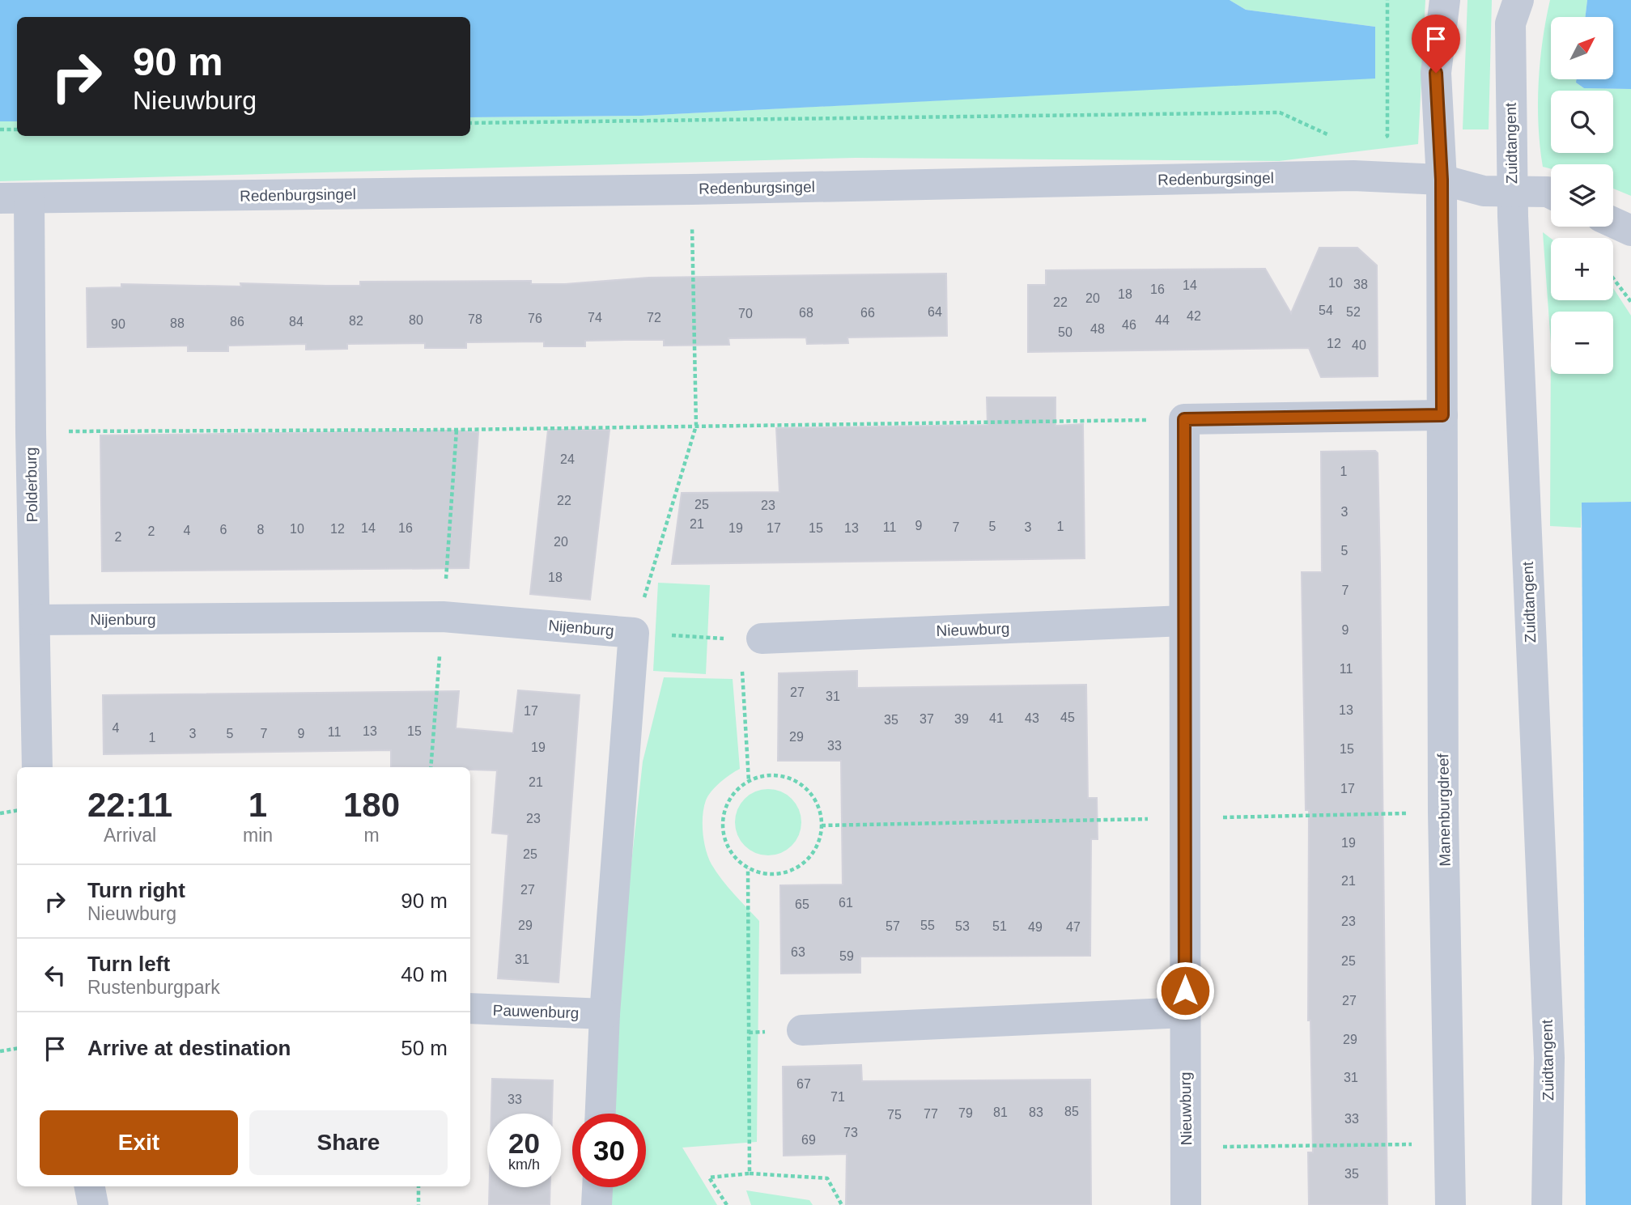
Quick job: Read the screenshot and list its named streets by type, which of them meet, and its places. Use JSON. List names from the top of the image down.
{
  "streets": {
    "street": [
      "Zuidtangent",
      "Redenburgsingel",
      "Polderburg",
      "Nijenburg",
      "Nieuwburg",
      "Manenburgdreef",
      "Pauwenburg"
    ]
  },
  "crossings": [
    ["Zuidtangent", "Redenburgsingel"],
    ["Redenburgsingel", "Polderburg"],
    ["Redenburgsingel", "Manenburgdreef"],
    ["Polderburg", "Nijenburg"],
    ["Nijenburg", "Pauwenburg"]
  ],
  "house_numbers": [
    "10",
    "38",
    "14",
    "16",
    "18",
    "20",
    "22",
    "54",
    "64",
    "52",
    "68",
    "66",
    "70",
    "42",
    "74",
    "72",
    "76",
    "78",
    "80",
    "44",
    "82",
    "86",
    "84",
    "88",
    "90",
    "46",
    "48",
    "50",
    "12",
    "40",
    "24",
    "1",
    "22",
    "25",
    "23",
    "3",
    "21",
    "9",
    "5",
    "1",
    "11",
    "7",
    "3",
    "14",
    "16",
    "19",
    "17",
    "15",
    "13",
    "10",
    "12",
    "6",
    "8",
    "4",
    "2",
    "2",
    "20",
    "5",
    "18",
    "7",
    "9",
    "11",
    "27",
    "31",
    "13",
    "17",
    "45",
    "41",
    "43",
    "37",
    "39",
    "35",
    "4",
    "13",
    "15",
    "11",
    "3",
    "5",
    "7",
    "9",
    "29",
    "1",
    "33",
    "19",
    "15",
    "21",
    "17",
    "23",
    "19",
    "25",
    "21",
    "27",
    "61",
    "65",
    "23",
    "29",
    "55",
    "57",
    "53",
    "51",
    "49",
    "47",
    "63",
    "59",
    "31",
    "25",
    "27",
    "29",
    "31",
    "67",
    "71",
    "33",
    "85",
    "81",
    "83",
    "79",
    "77",
    "75",
    "33",
    "73",
    "69",
    "35"
  ],
  "north": "top right",
  "page": {
    "map_buttons": ["+", "−"],
    "turn": ["90 m", "Nieuwburg"],
    "eta": [
      "22:11",
      "Arrival",
      "1",
      "min",
      "180",
      "m"
    ],
    "list": [
      {
        "name": "Turn right",
        "note": "Nieuwburg",
        "value": "90 m"
      },
      {
        "name": "Turn left",
        "note": "Rustenburgpark",
        "value": "40 m"
      },
      {
        "name": "Arrive at destination",
        "value": "50 m"
      }
    ],
    "buttons": ["Exit", "Share"],
    "speed": "20 km/h",
    "limit": "30"
  }
}
